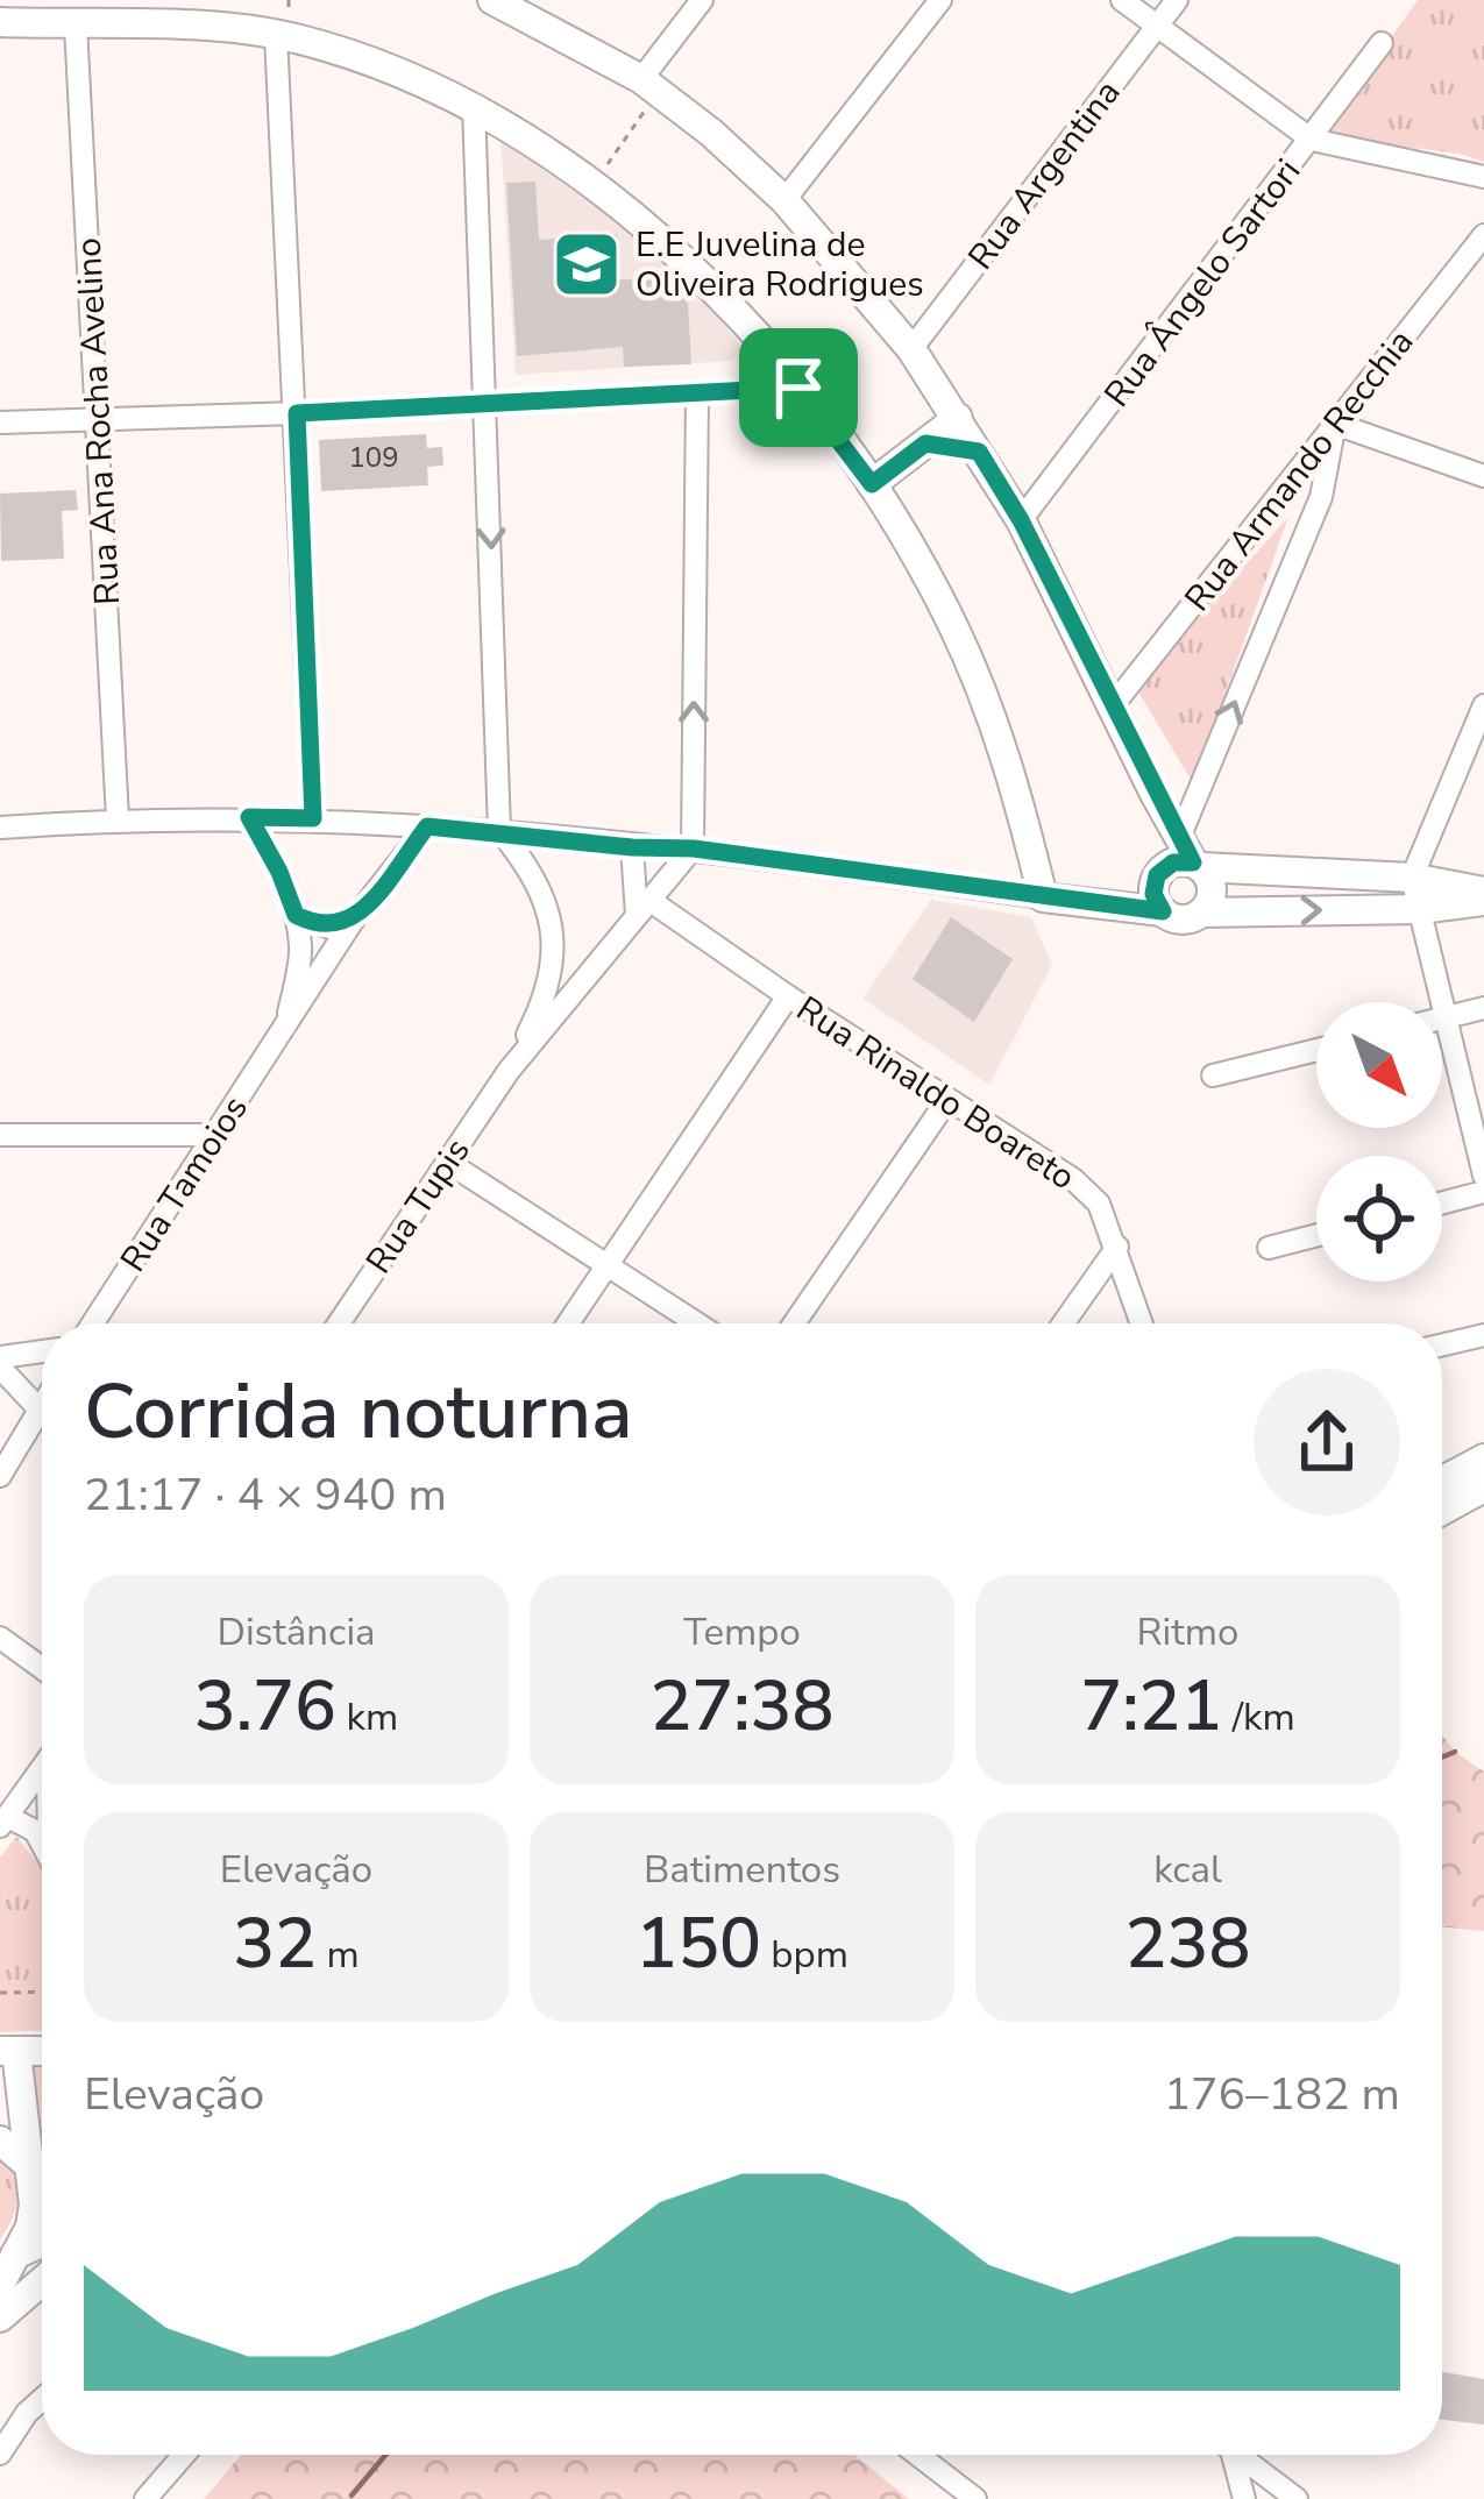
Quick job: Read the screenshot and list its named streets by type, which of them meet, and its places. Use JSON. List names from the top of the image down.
{
  "streets": {
    "street": [
      "Rua Argentina",
      "Rua Ângelo Sartori",
      "Rua Ana Rocha Avelino",
      "Rua Armando Recchia",
      "Rua Rinaldo Boareto",
      "Rua Tamoios",
      "Rua Tupis"
    ]
  },
  "crossings": [
    ["Rua Rinaldo Boareto", "Rua Tupis"]
  ],
  "places": {
    "school or university": ["E.E Juvelina de Oliveira Rodrigues"]
  },
  "house_numbers": ["109"],
  "north": "bottom right",
  "page": {
    "heading": ["Corrida noturna", "21:17 · 4 × 940 m"],
    "stats": [
      ["Distância", "3.76 km"],
      ["Tempo", "27:38"],
      ["Ritmo", "7:21 /km"],
      ["Elevação", "32 m"],
      ["Batimentos", "150 bpm"],
      ["kcal", "238"]
    ],
    "chart": ["Elevação", "176–182 m"]
  }
}
